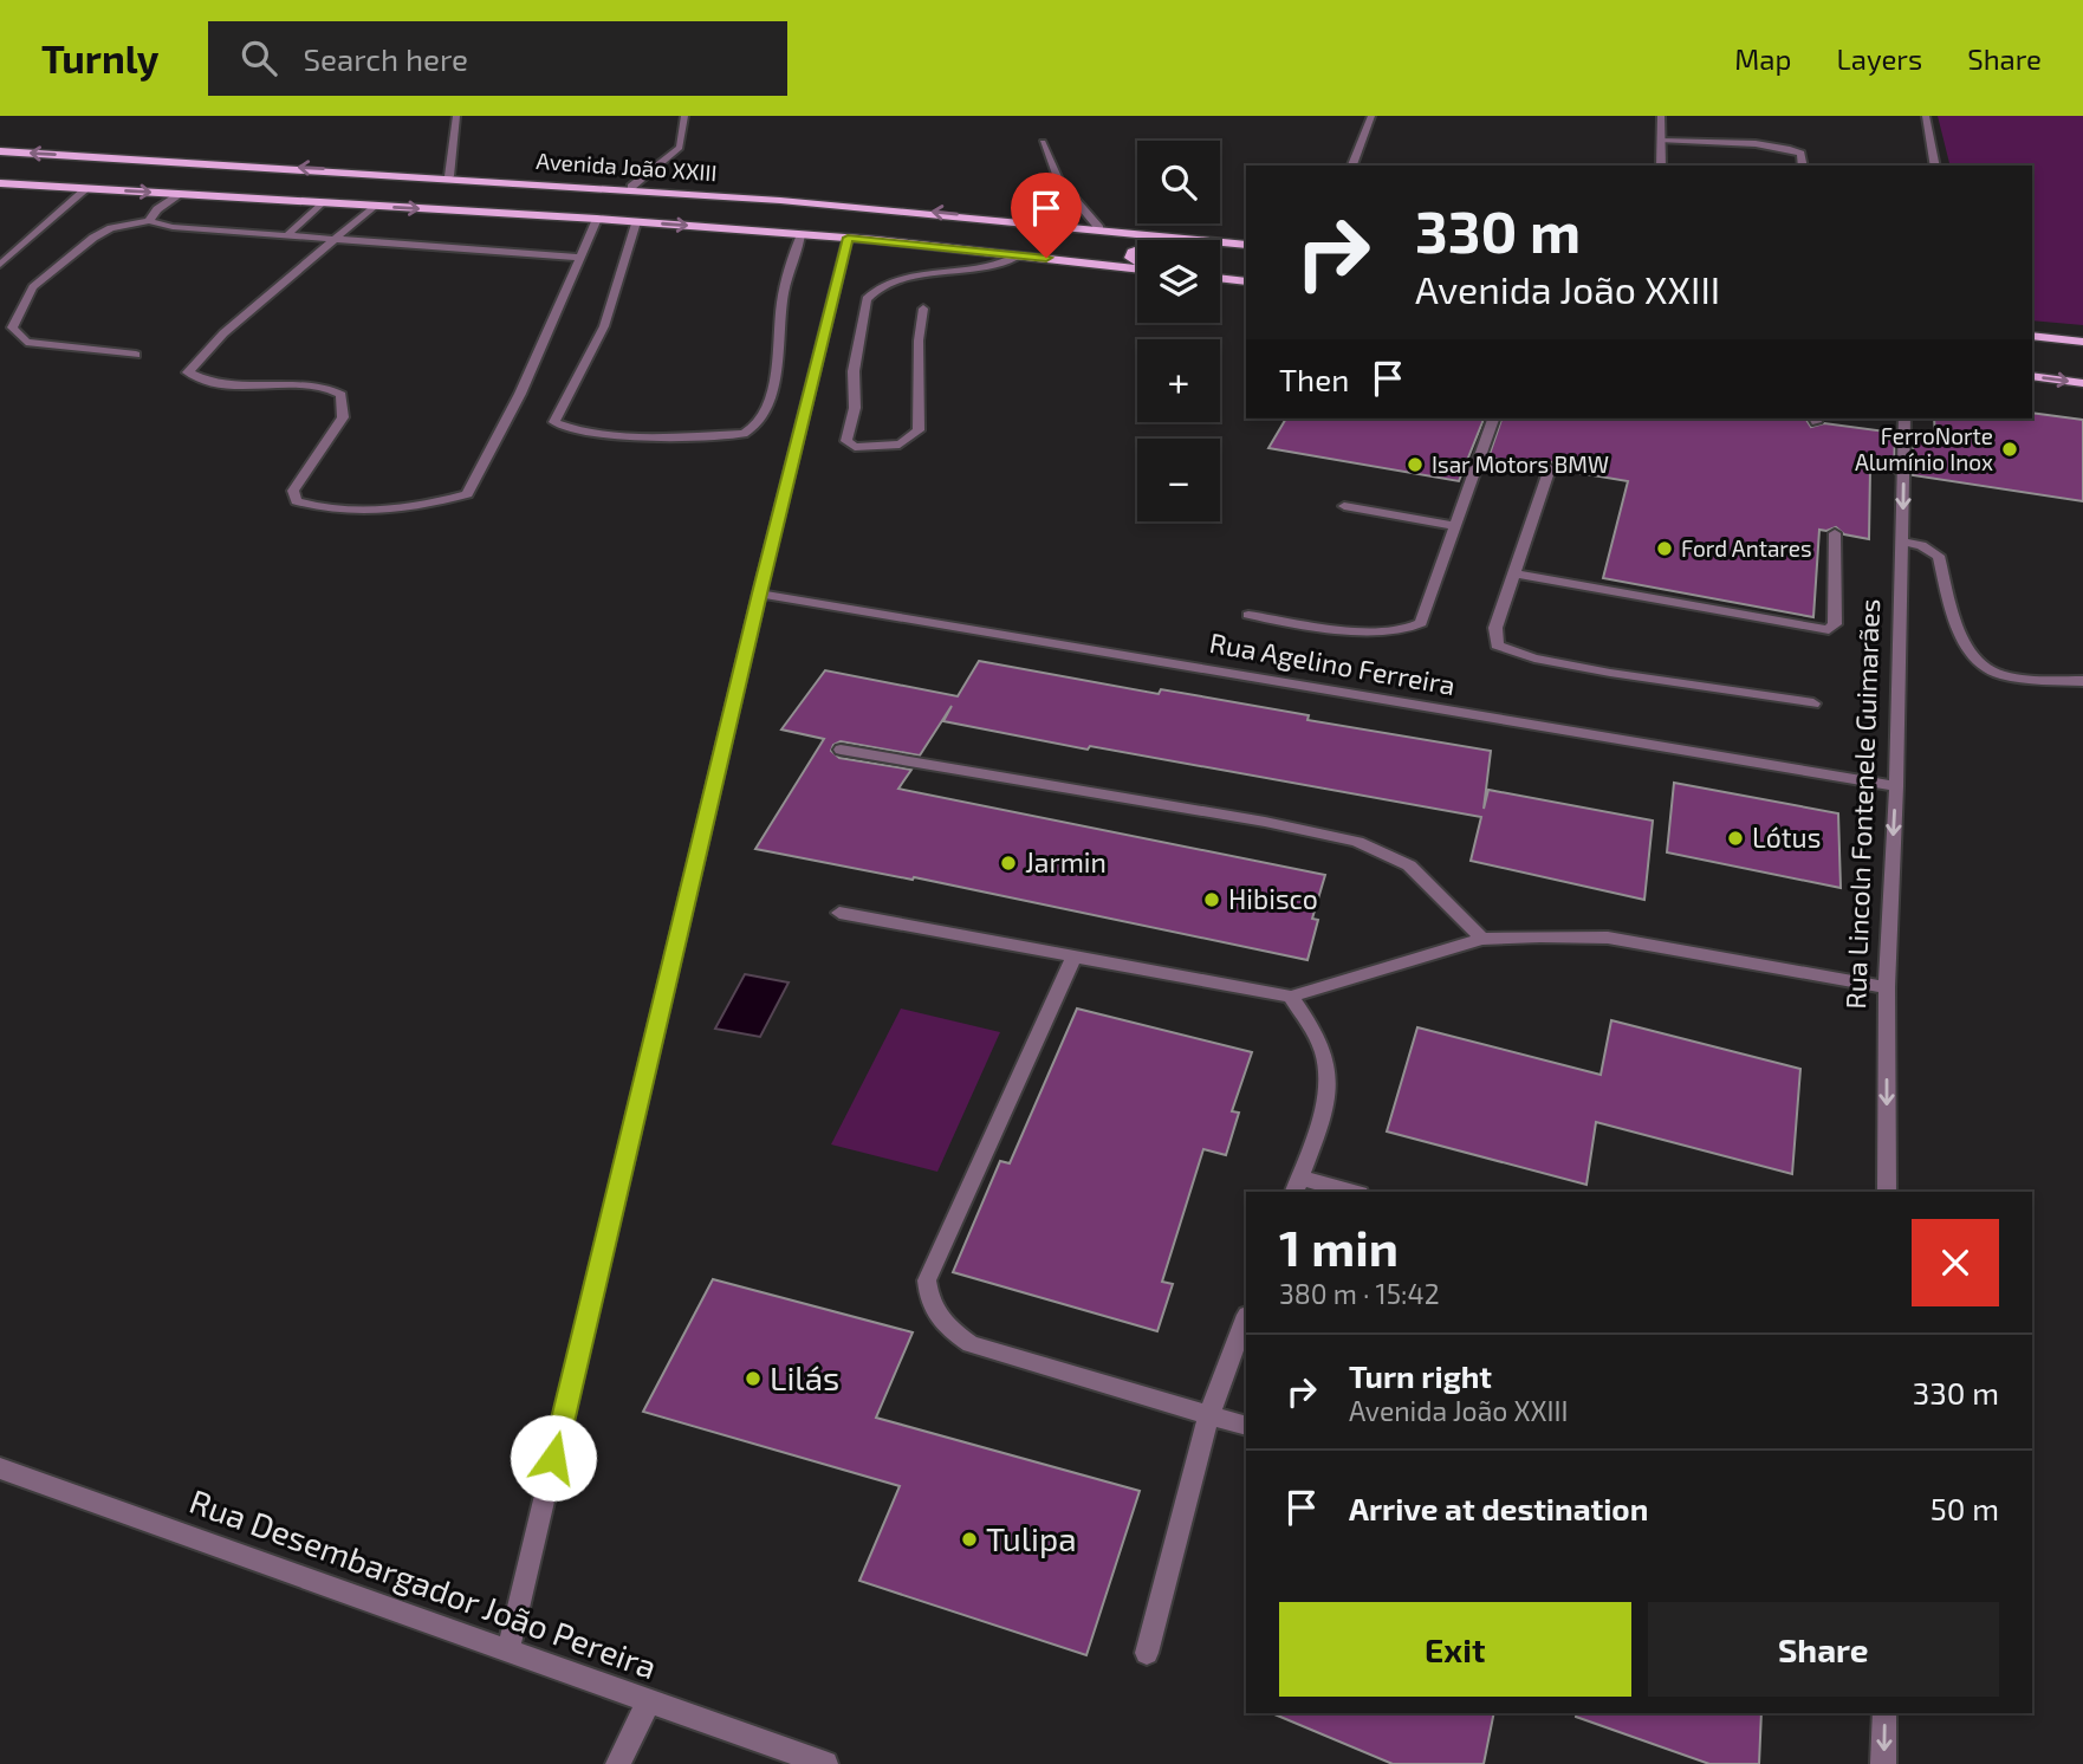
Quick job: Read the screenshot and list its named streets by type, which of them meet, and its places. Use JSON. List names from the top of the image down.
{
  "streets": {
    "main road": ["Avenida João XXIII"],
    "street": ["Rua Agelino Ferreira", "Rua Lincoln Fontenele Guimarães", "Rua Desembargador João Pereira"]
  },
  "crossings": [
    ["Rua Agelino Ferreira", "Rua Lincoln Fontenele Guimarães"]
  ],
  "one_way": ["Rua Lincoln Fontenele Guimarães"],
  "places": [
    "FerroNorte Alumínio Inox",
    "Isar Motors BMW",
    "Ford Antares",
    "Lótus",
    "Jarmin",
    "Hibisco",
    "Lilás",
    "Tulipa"
  ],
  "page": {
    "header": "Turnly",
    "search": "Search here",
    "nav": ["Map", "Layers", "Share"],
    "map_buttons": ["+", "−"],
    "turn": ["330 m", "Avenida João XXIII"],
    "then": "Then",
    "heading": ["1 min", "380 m · 15:42"],
    "list": [
      {
        "name": "Turn right",
        "note": "Avenida João XXIII",
        "value": "330 m"
      },
      {
        "name": "Arrive at destination",
        "value": "50 m"
      }
    ],
    "buttons": ["Exit", "Share"]
  }
}
